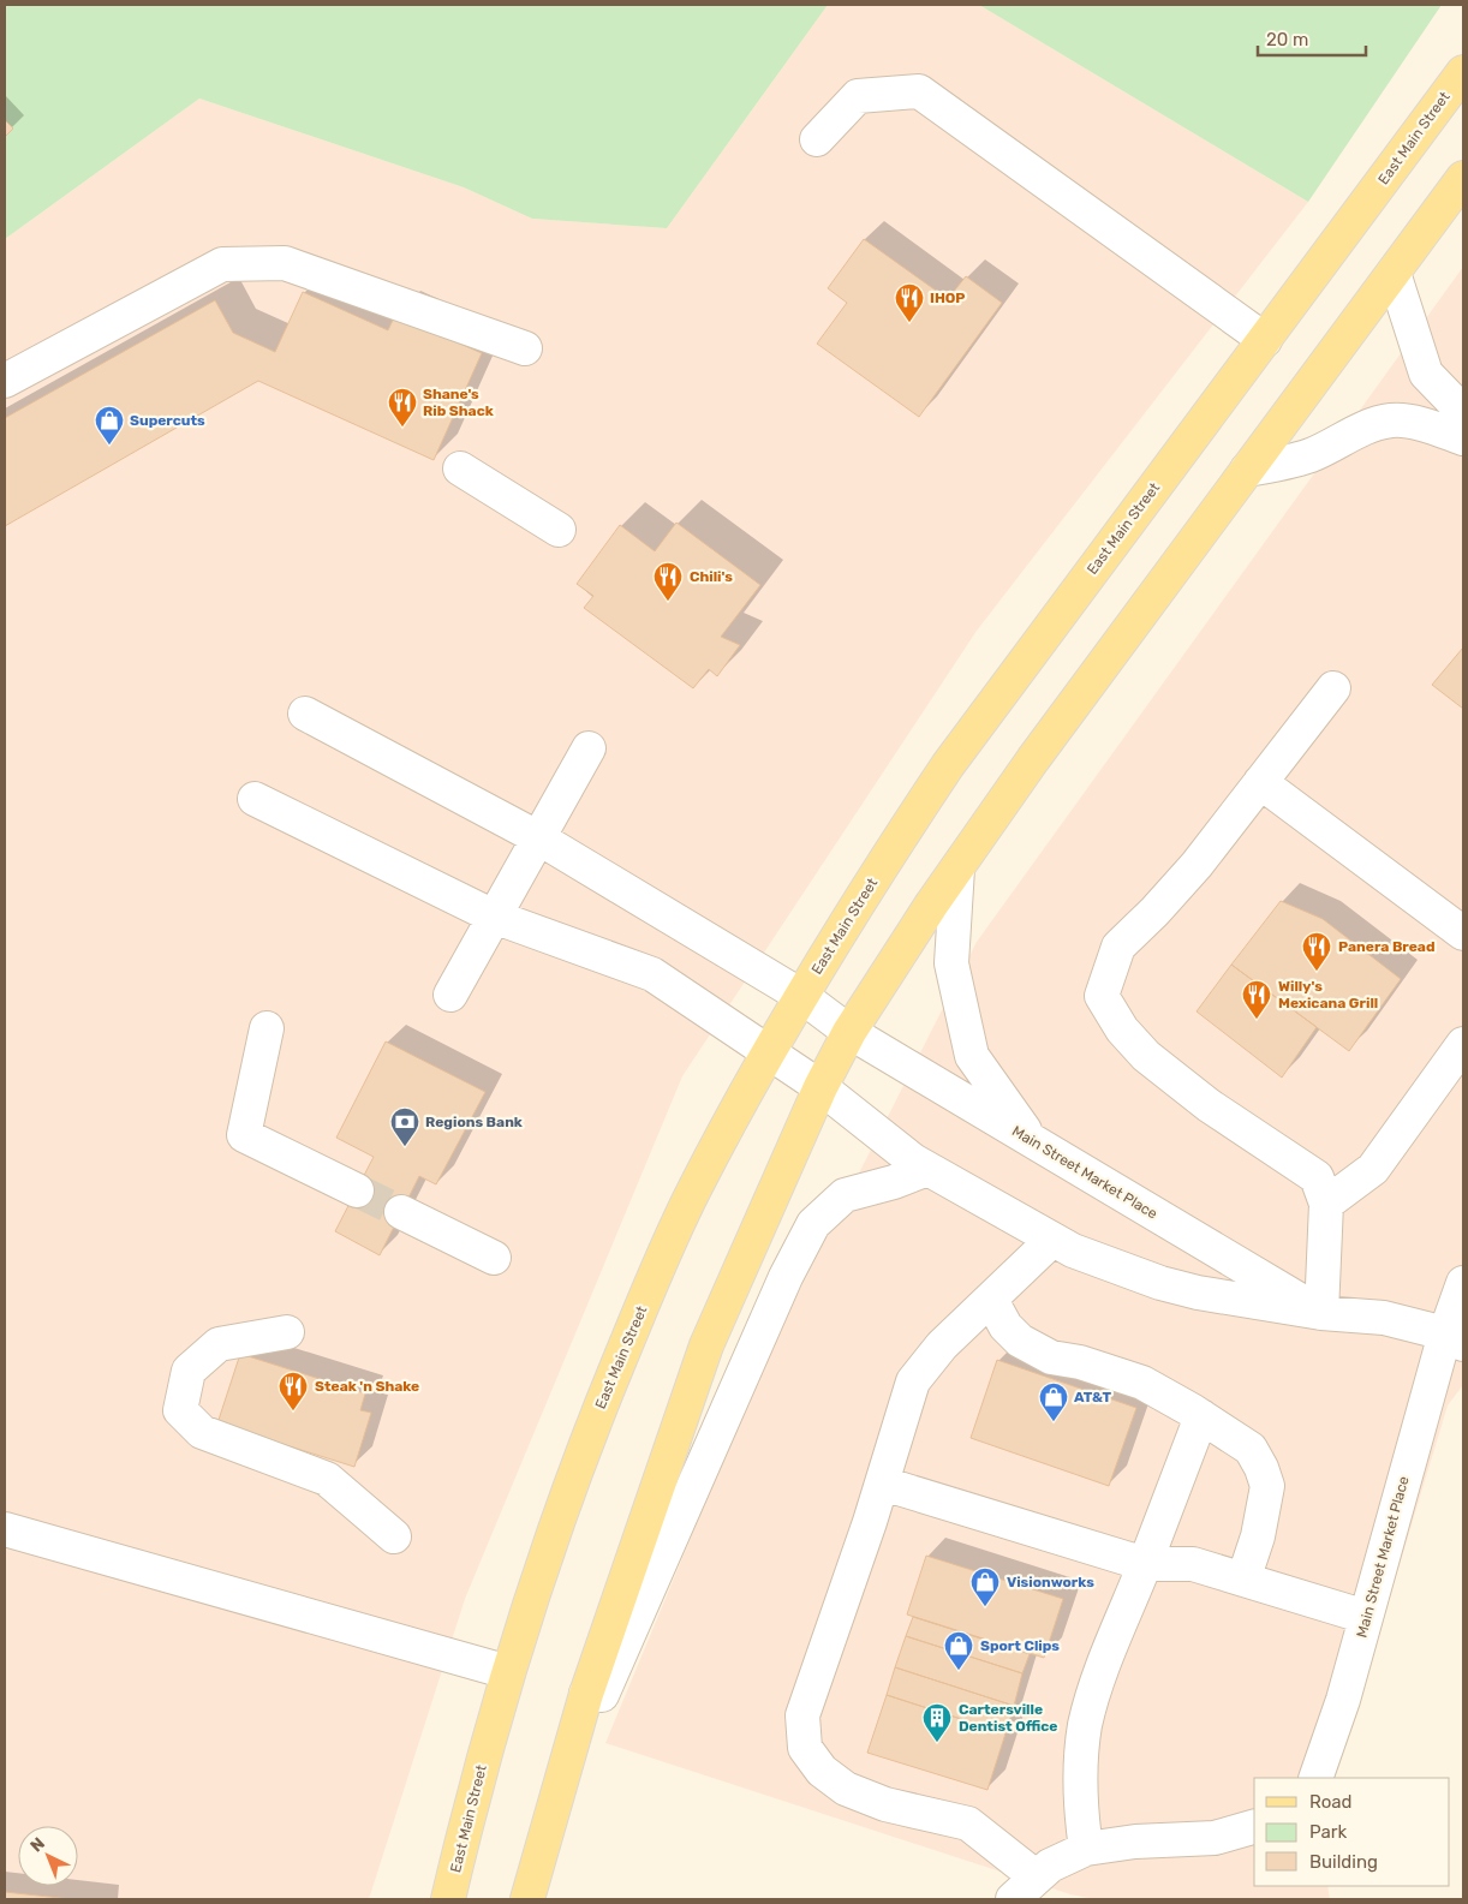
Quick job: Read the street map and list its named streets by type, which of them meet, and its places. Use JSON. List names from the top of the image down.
{
  "streets": {
    "main road": ["East Main Street"],
    "street": ["Main Street Market Place"]
  },
  "crossings": [
    ["East Main Street", "Main Street Market Place"]
  ],
  "places": {
    "restaurant": [
      "IHOP",
      "Shane's Rib Shack",
      "Chili's",
      "Panera Bread",
      "Willy's Mexicana Grill",
      "Steak 'n Shake"
    ],
    "shop": [
      "Supercuts",
      "AT&T",
      "Visionworks",
      "Sport Clips"
    ],
    "bank": ["Regions Bank"],
    "building": ["Cartersville Dentist Office"]
  },
  "legend": ["Road", "Park", "Building"],
  "scale_bar": "20 m",
  "north": "top left"
}
